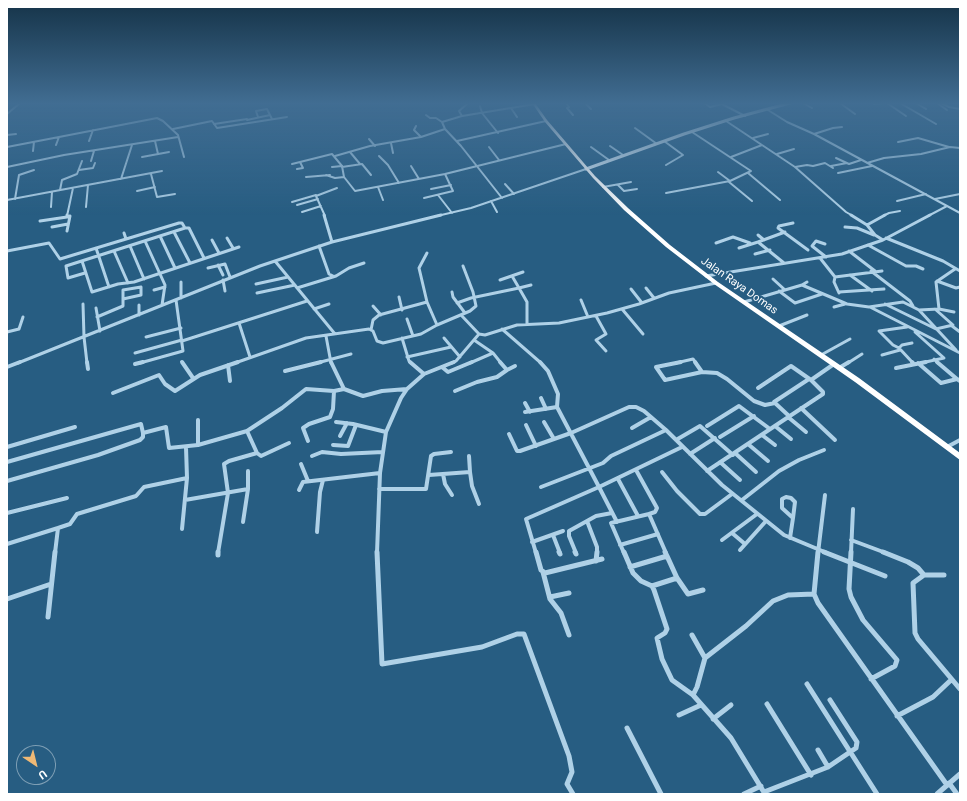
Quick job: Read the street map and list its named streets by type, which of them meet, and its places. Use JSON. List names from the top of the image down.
{
  "streets": {
    "highway": ["Jalan Raya Domas"]
  },
  "north": "bottom right"
}
